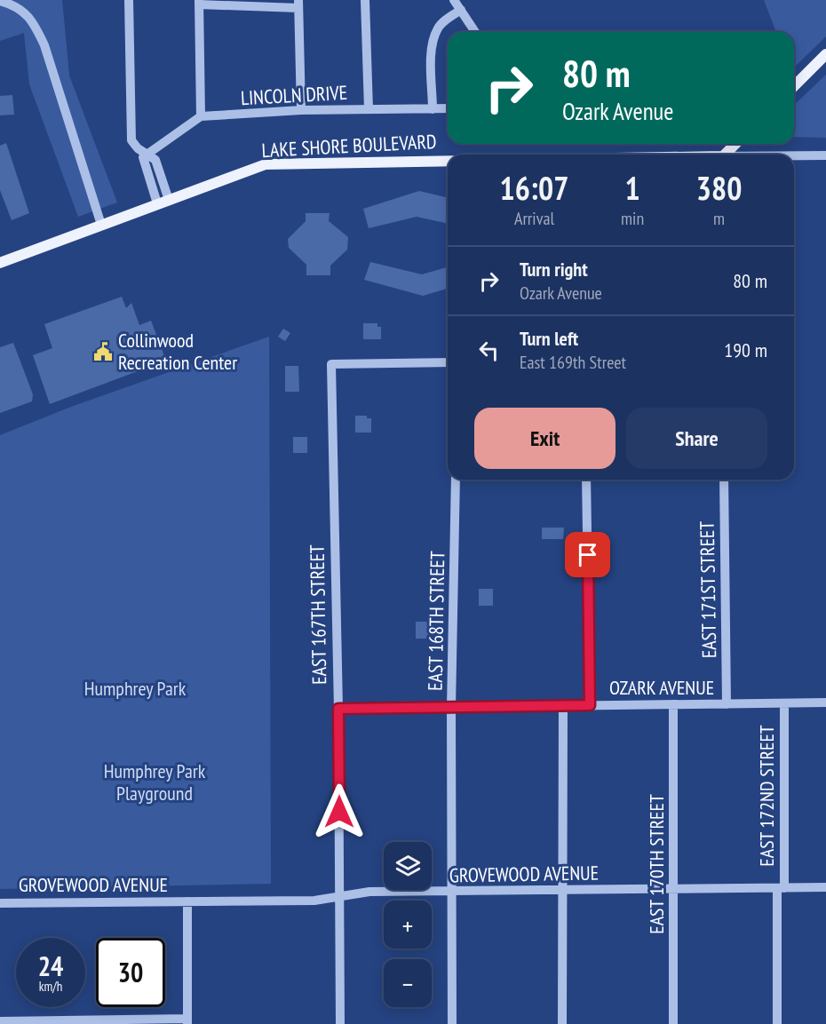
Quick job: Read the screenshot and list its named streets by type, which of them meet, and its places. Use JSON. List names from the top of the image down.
{
  "streets": {
    "main road": ["LAKE SHORE BOULEVARD"],
    "street": [
      "LINCOLN DRIVE",
      "EAST 171ST STREET",
      "EAST 167TH STREET",
      "EAST 168TH STREET",
      "OZARK AVENUE",
      "EAST 172ND STREET",
      "EAST 170TH STREET",
      "GROVEWOOD AVENUE"
    ]
  },
  "crossings": [
    ["EAST 171ST STREET", "OZARK AVENUE"],
    ["EAST 167TH STREET", "OZARK AVENUE"],
    ["EAST 167TH STREET", "GROVEWOOD AVENUE"],
    ["EAST 168TH STREET", "OZARK AVENUE"],
    ["EAST 168TH STREET", "GROVEWOOD AVENUE"],
    ["OZARK AVENUE", "EAST 172ND STREET"],
    ["OZARK AVENUE", "EAST 170TH STREET"],
    ["EAST 172ND STREET", "GROVEWOOD AVENUE"],
    ["EAST 170TH STREET", "GROVEWOOD AVENUE"]
  ],
  "parks": ["Humphrey Park", "Humphrey Park Playground"],
  "places": {
    "public building": ["Collinwood Recreation Center"]
  },
  "page": {
    "turn": ["80 m", "Ozark Avenue"],
    "eta": [
      "16:07",
      "Arrival",
      "1",
      "min",
      "380",
      "m"
    ],
    "list": [
      {
        "name": "Turn right",
        "note": "Ozark Avenue",
        "value": "80 m"
      },
      {
        "name": "Turn left",
        "note": "East 169th Street",
        "value": "190 m"
      }
    ],
    "buttons": ["Exit", "Share"],
    "map_buttons": ["+", "−"],
    "speed": "24 km/h",
    "limit": "30"
  }
}
